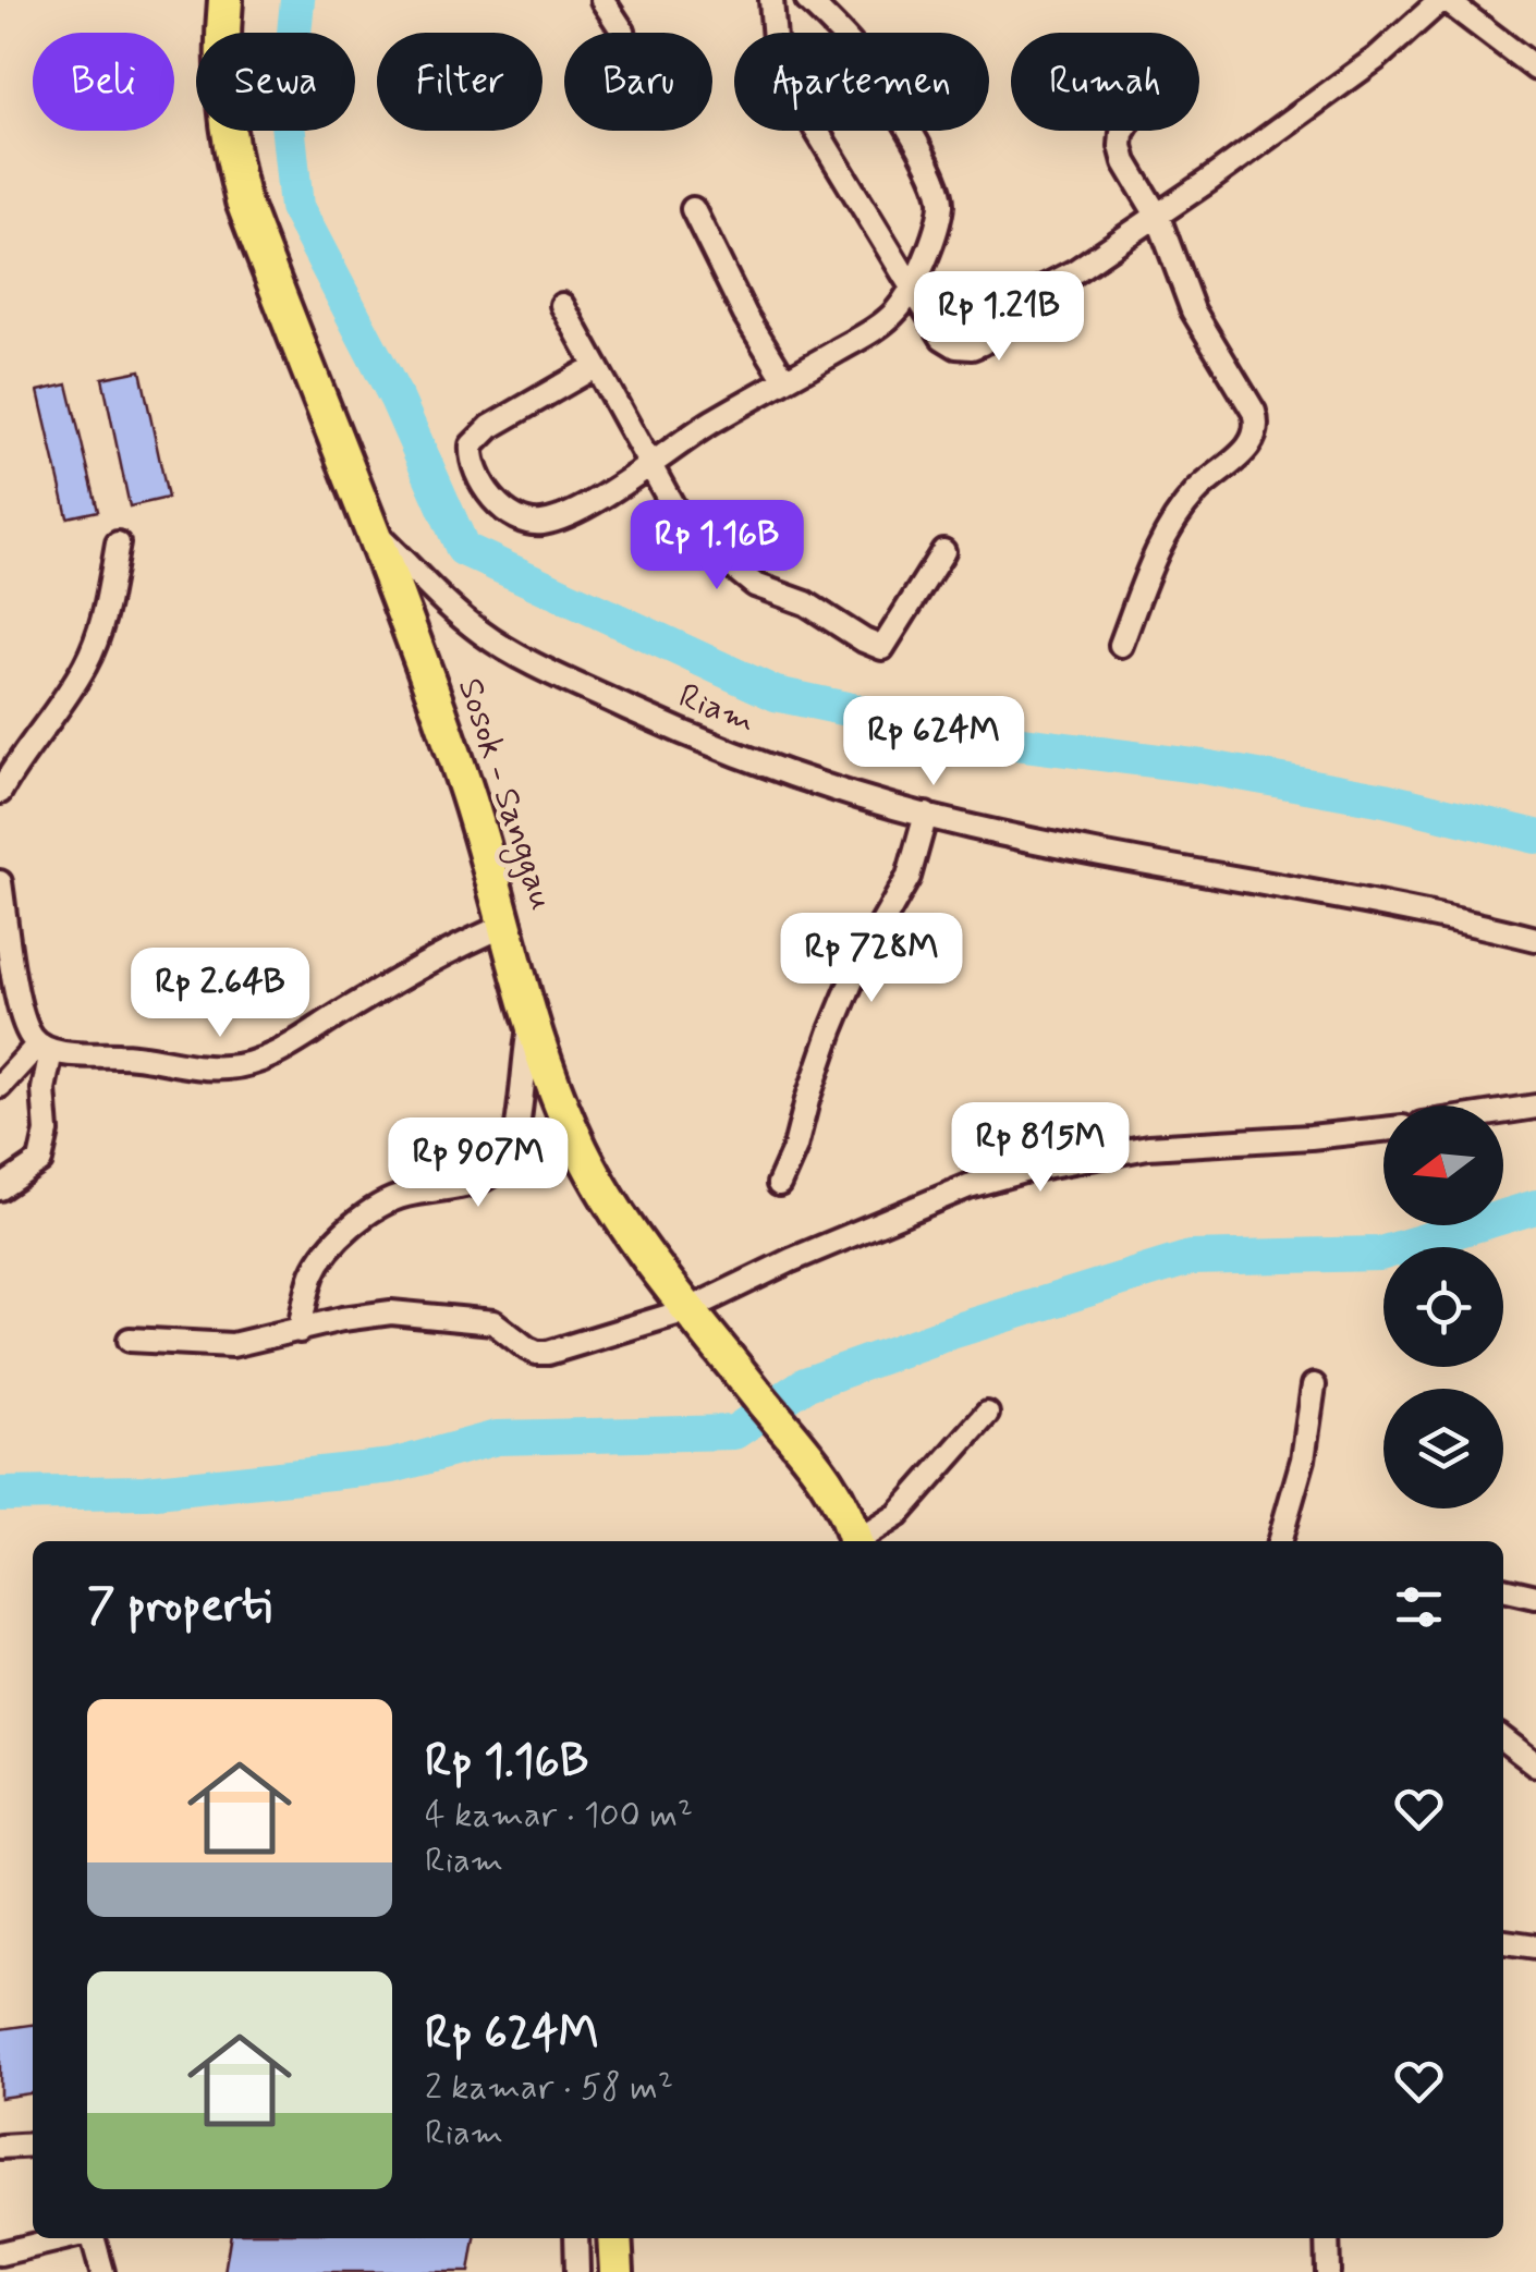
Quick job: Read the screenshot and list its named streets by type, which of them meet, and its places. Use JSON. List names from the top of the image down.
{
  "streets": {
    "highway": ["Sosok - Sanggau"],
    "street": ["Riam"]
  },
  "crossings": [
    ["Riam", "Sosok - Sanggau"]
  ],
  "north": "left",
  "page": {
    "chip": [
      "Beli",
      "Sewa",
      "Filter",
      "Baru",
      "Apartemen",
      "Rumah"
    ],
    "price": [
      "Rp 1.21B",
      "Rp 1.16B",
      "Rp 624M",
      "Rp 728M",
      "Rp 2.64B",
      "Rp 815M",
      "Rp 907M"
    ],
    "heading": "7 properti",
    "list": [
      {
        "name": "Rp 1.16B",
        "note": "4 kamar · 100 m² · Riam"
      },
      {
        "name": "Rp 624M",
        "note": "2 kamar · 58 m² · Riam"
      }
    ]
  }
}
